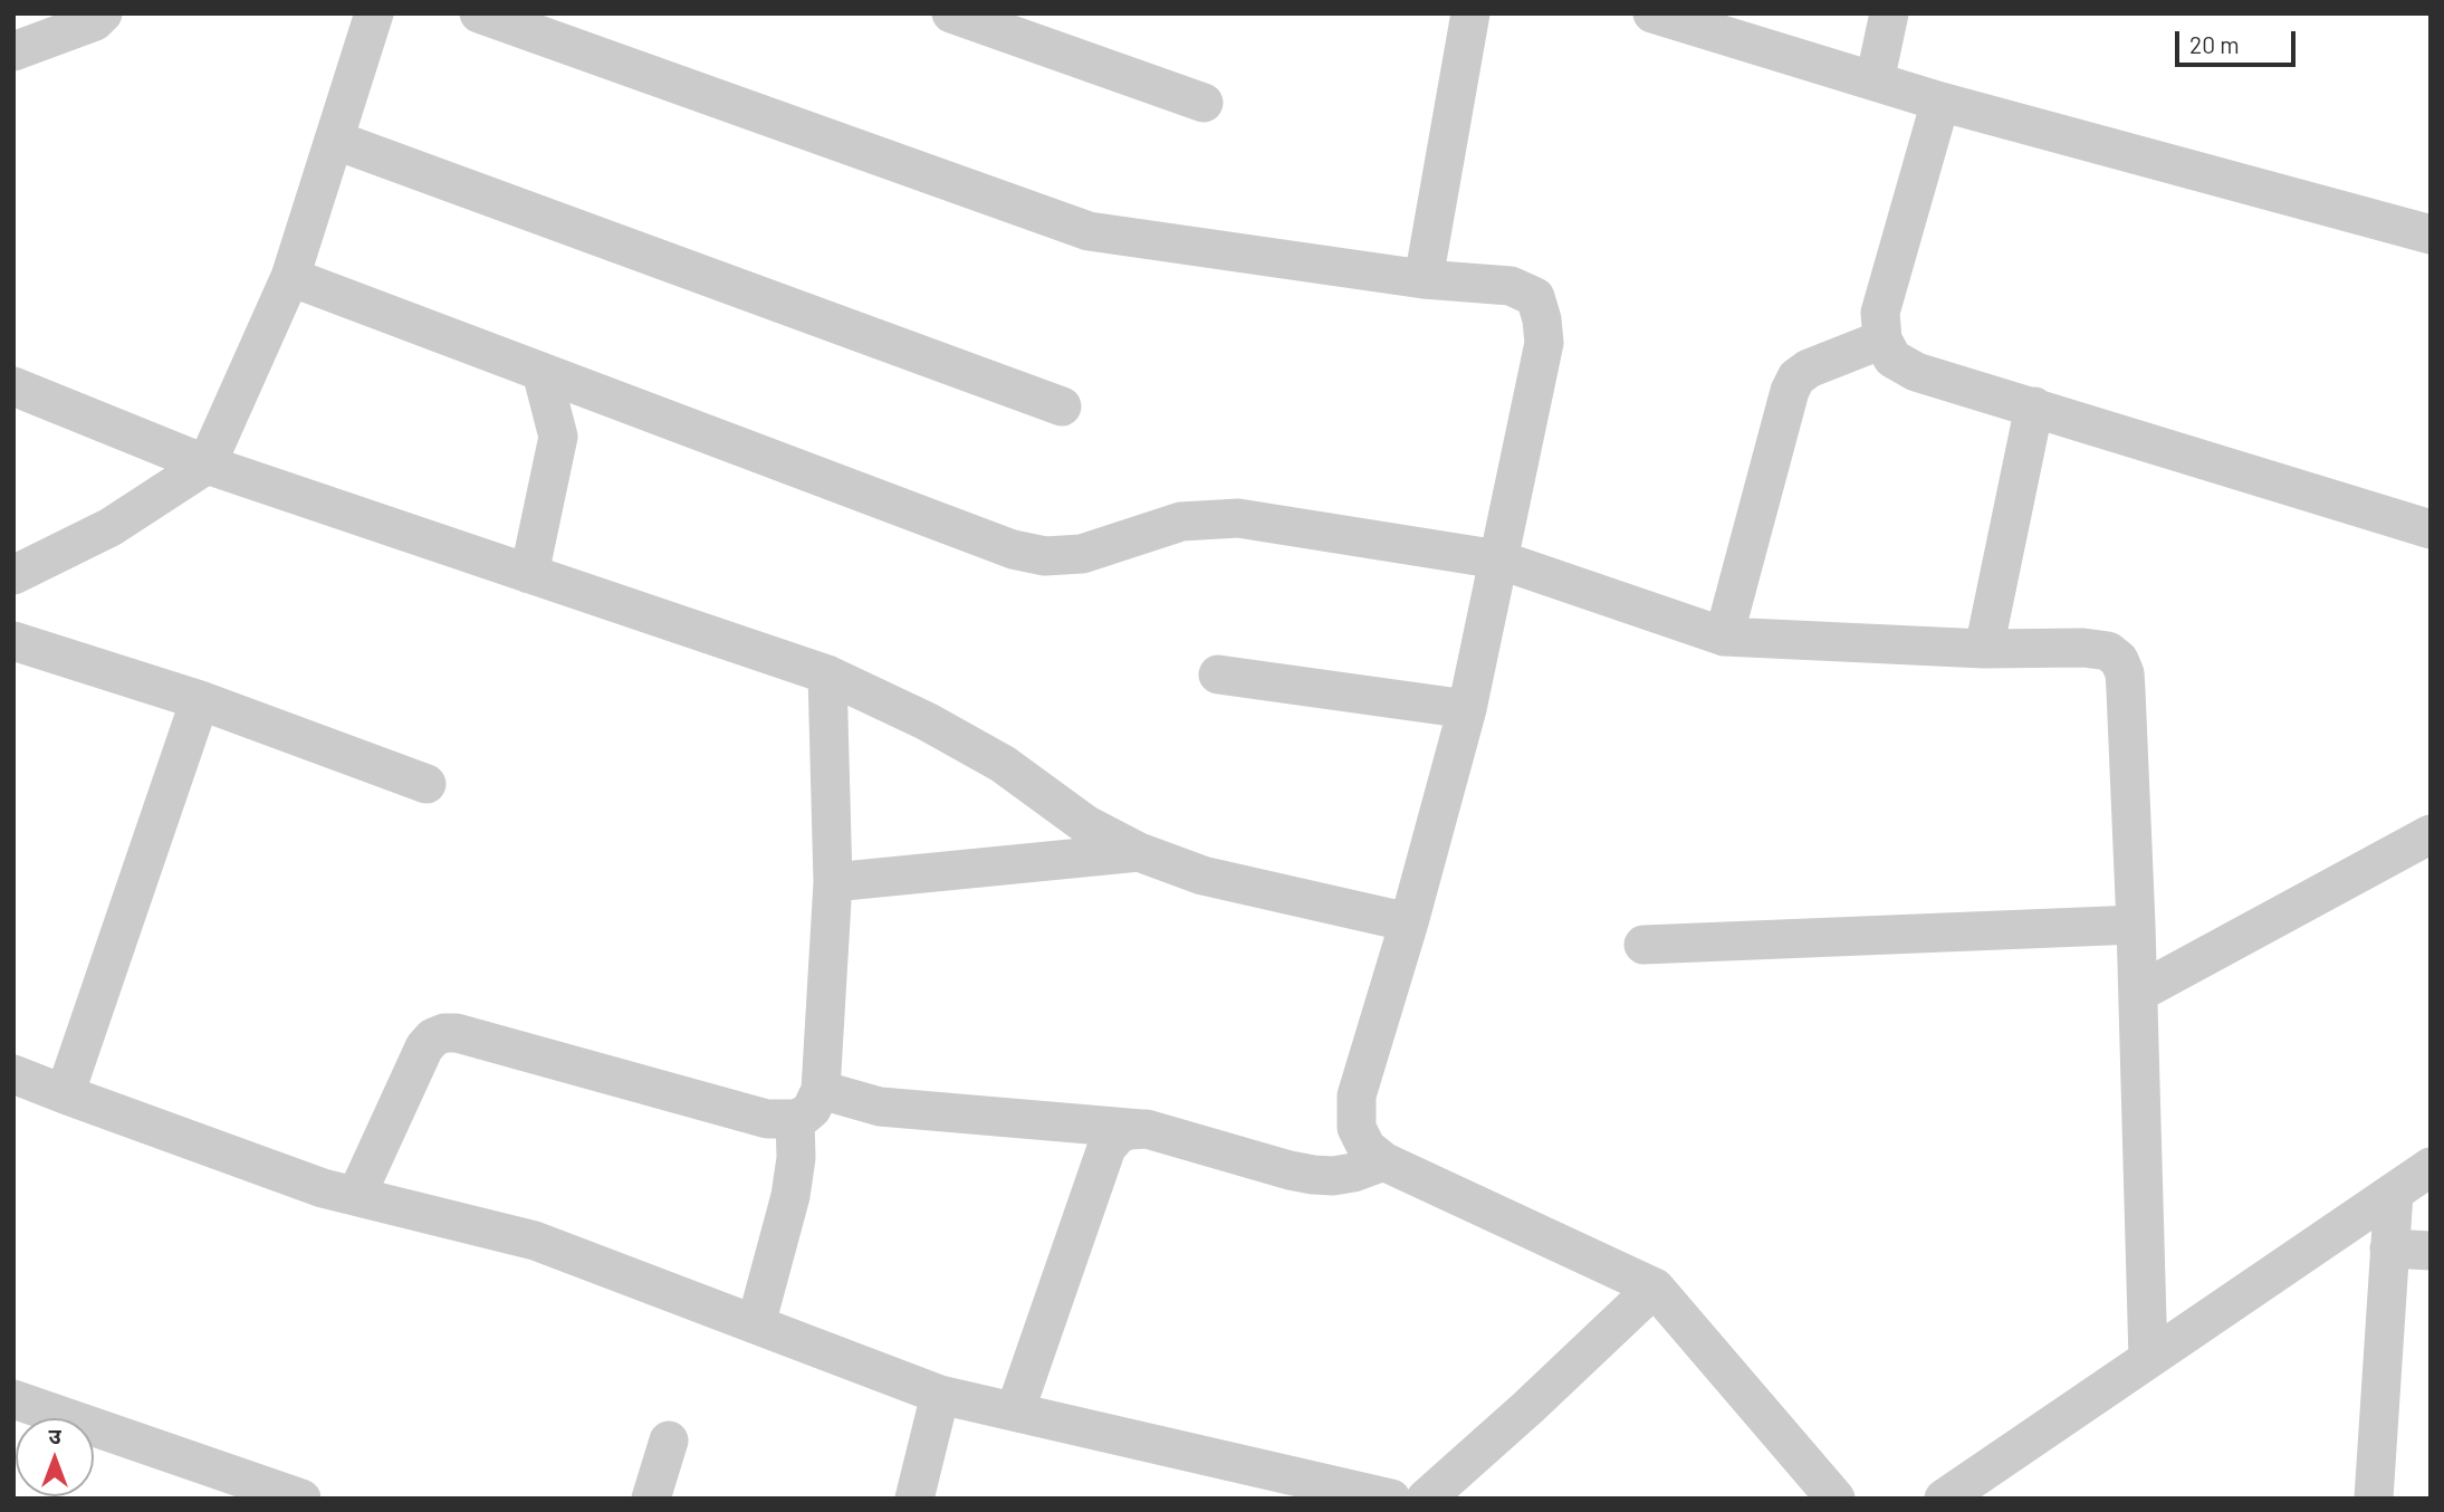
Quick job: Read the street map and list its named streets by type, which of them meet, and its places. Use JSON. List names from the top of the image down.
{
  "scale_bar": "20 m",
  "north": "top"
}
